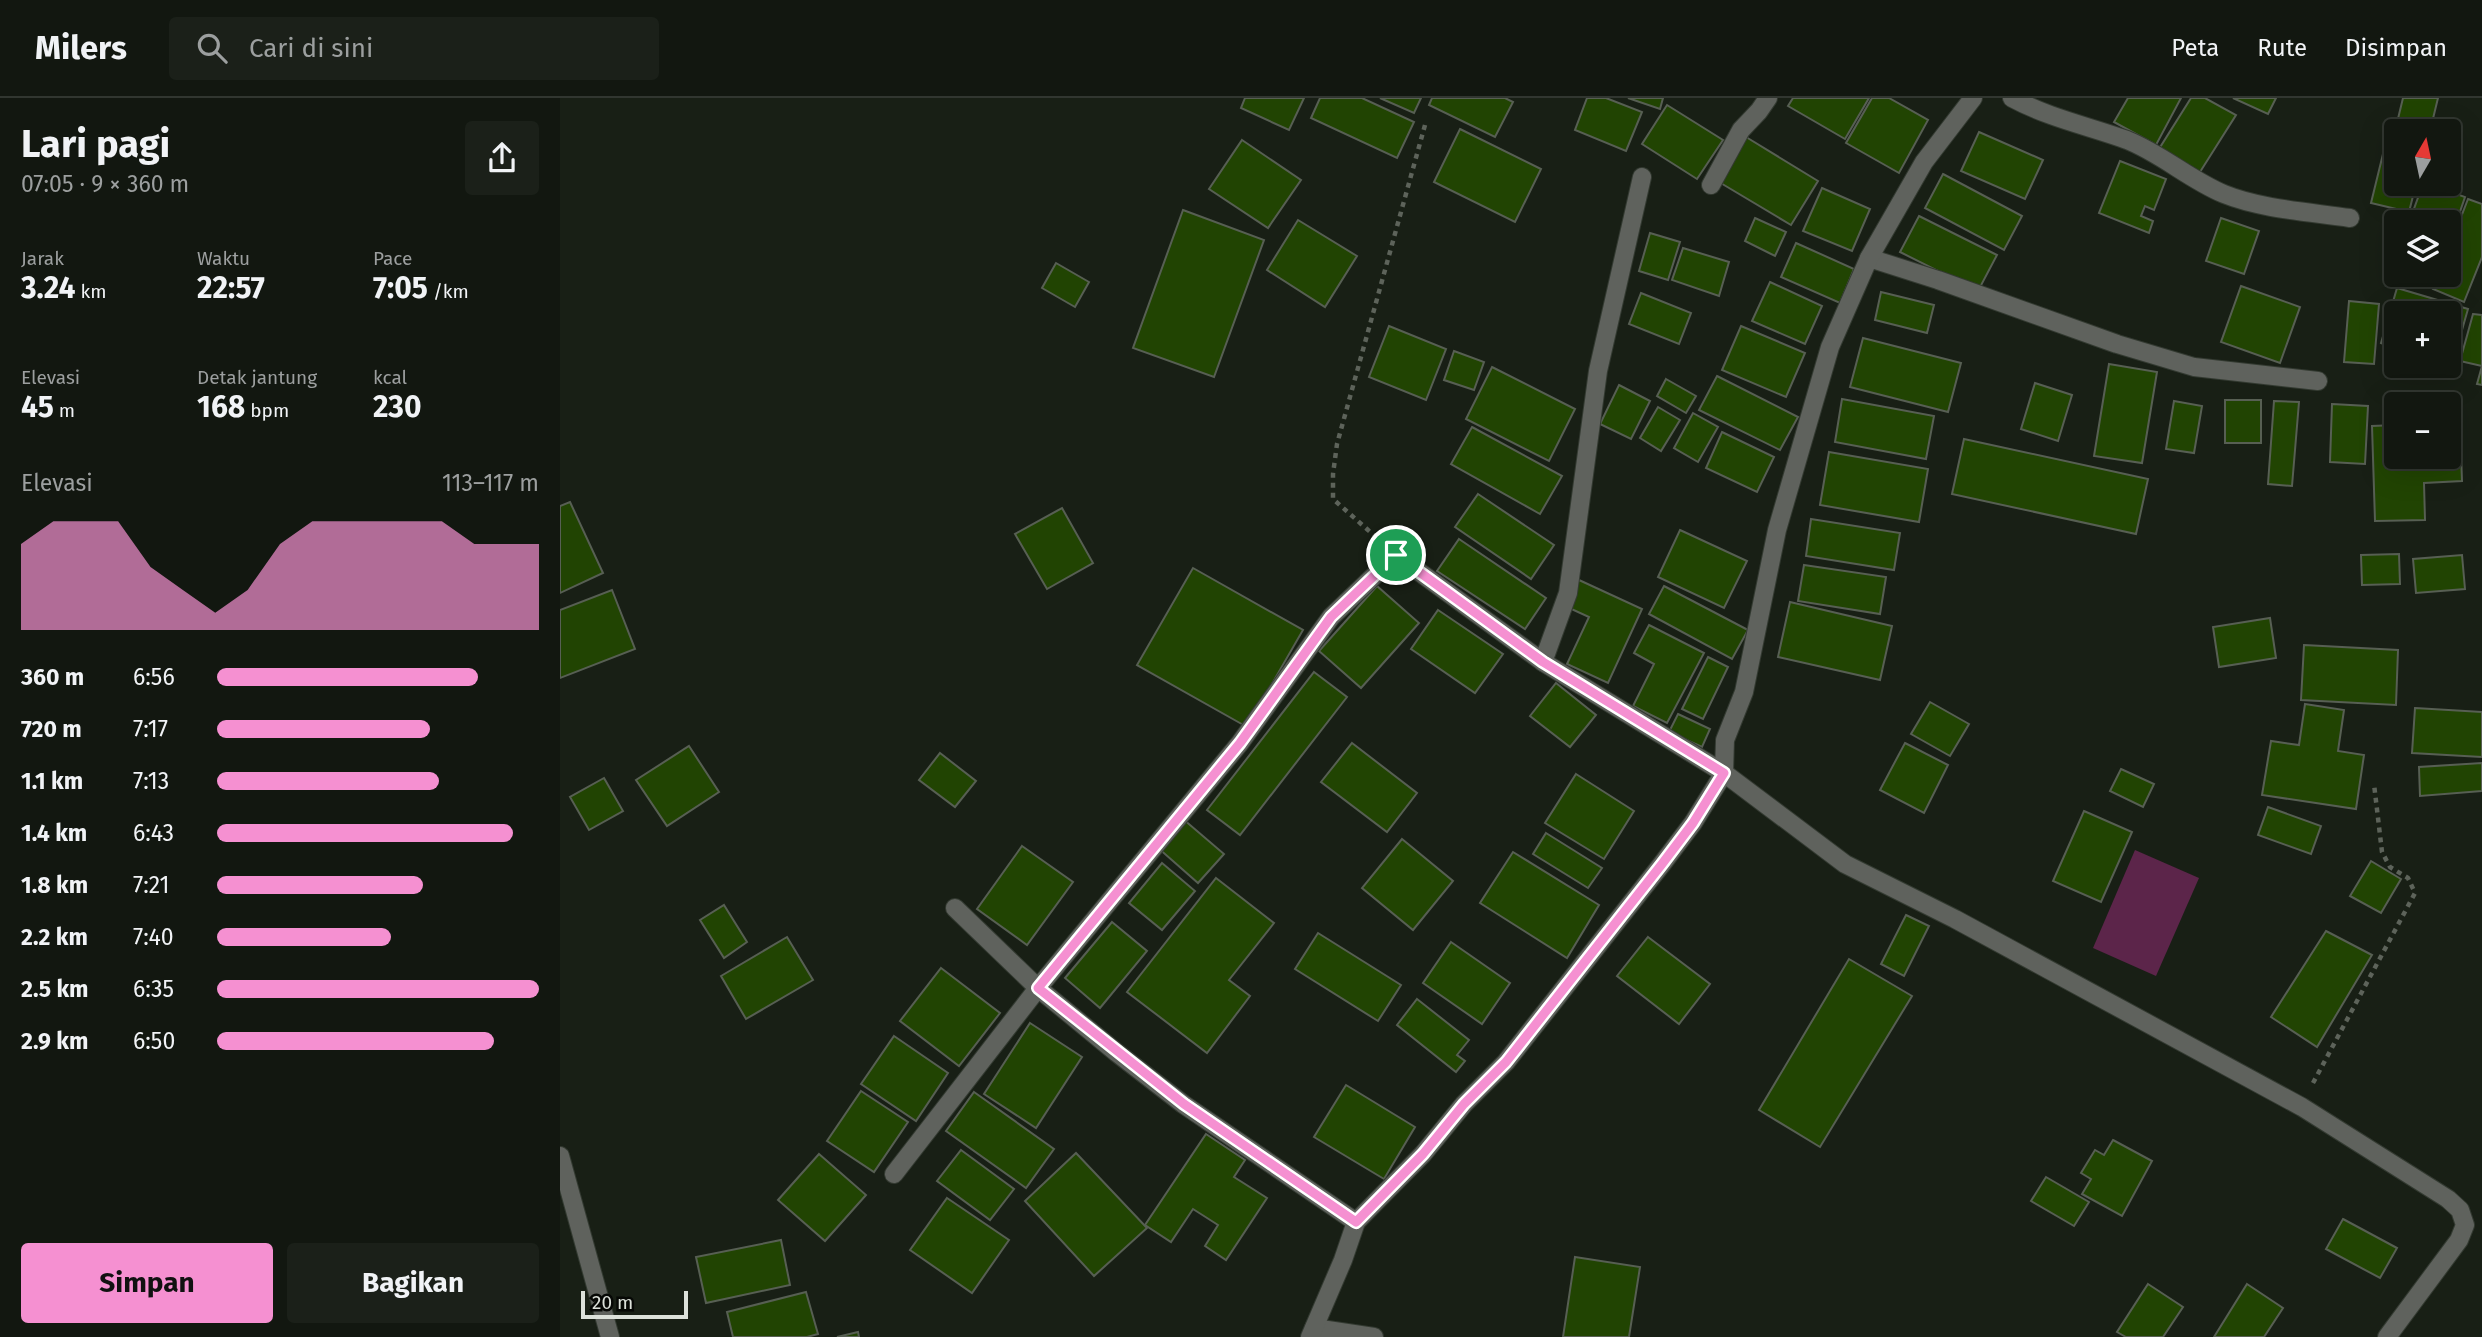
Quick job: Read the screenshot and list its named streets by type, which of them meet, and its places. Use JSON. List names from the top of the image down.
{
  "scale_bar": "20 m",
  "north": "top",
  "page": {
    "header": "Milers",
    "search": "Cari di sini",
    "nav": ["Peta", "Rute", "Disimpan"],
    "heading": ["Lari pagi", "07:05 · 9 × 360 m"],
    "map_buttons": ["+", "−"],
    "stats": [
      ["Jarak", "3.24 km"],
      ["Waktu", "22:57"],
      ["Pace", "7:05 /km"],
      ["Elevasi", "45 m"],
      ["Detak jantung", "168 bpm"],
      ["kcal", "230"]
    ],
    "chart": ["Elevasi", "113–117 m"],
    "list": [
      {
        "name": "360 m",
        "note": "6:56"
      },
      {
        "name": "720 m",
        "note": "7:17"
      },
      {
        "name": "1.1 km",
        "note": "7:13"
      },
      {
        "name": "1.4 km",
        "note": "6:43"
      },
      {
        "name": "1.8 km",
        "note": "7:21"
      },
      {
        "name": "2.2 km",
        "note": "7:40"
      },
      {
        "name": "2.5 km",
        "note": "6:35"
      },
      {
        "name": "2.9 km",
        "note": "6:50"
      }
    ],
    "buttons": ["Simpan", "Bagikan"],
    "scale": "20 m"
  }
}
